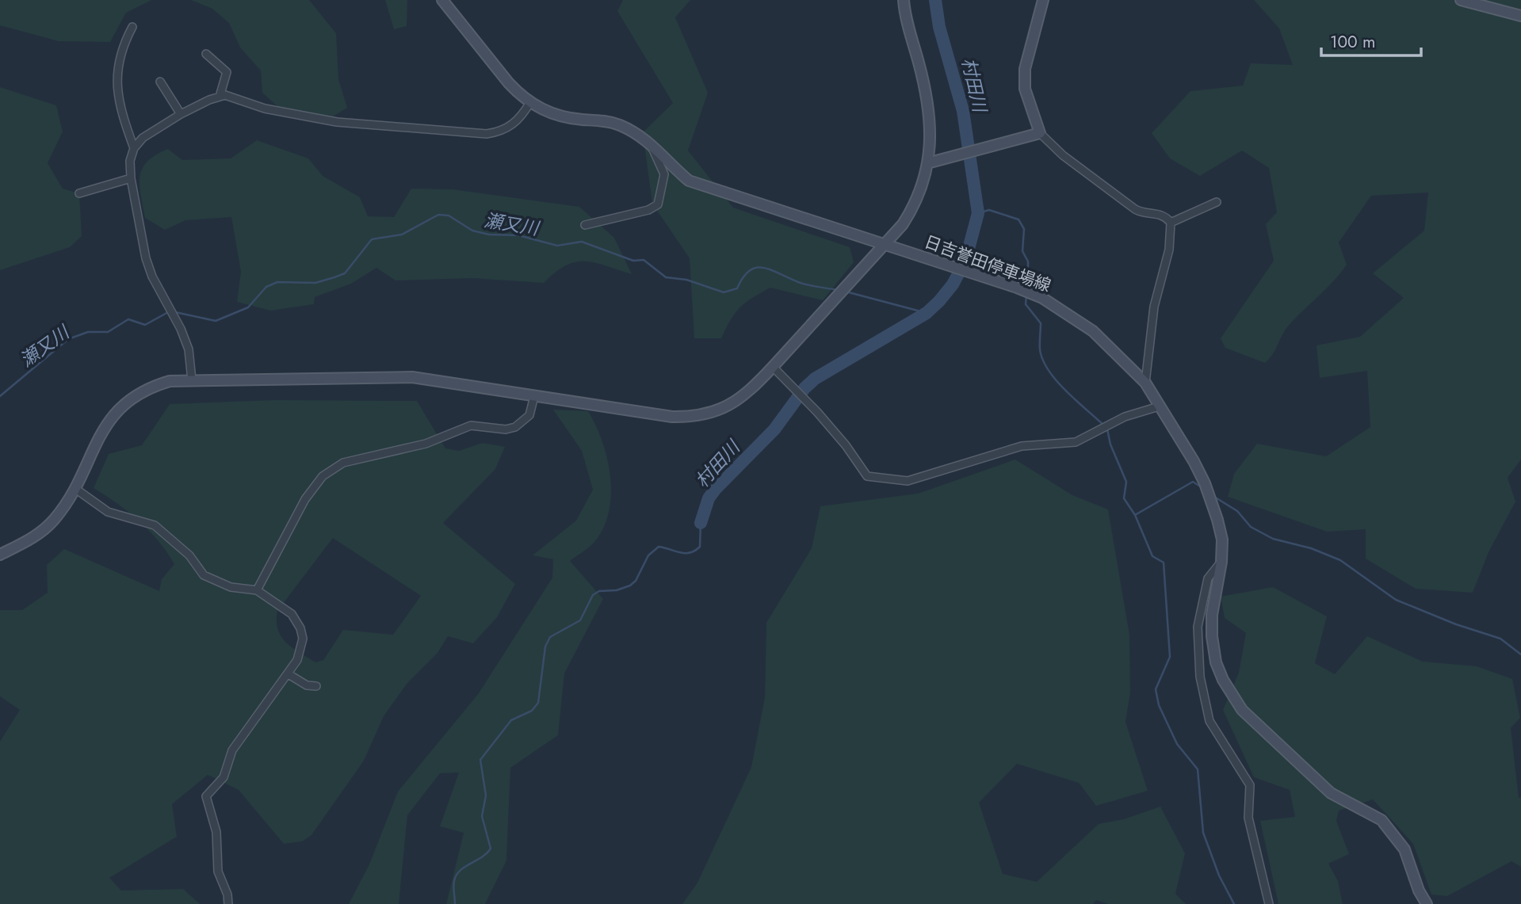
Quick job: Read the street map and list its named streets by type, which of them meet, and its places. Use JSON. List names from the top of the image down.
{
  "streets": {
    "main road": ["日吉誉田停車場線"]
  },
  "water": ["村田川", "瀬又川"],
  "scale_bar": "100 m"
}
